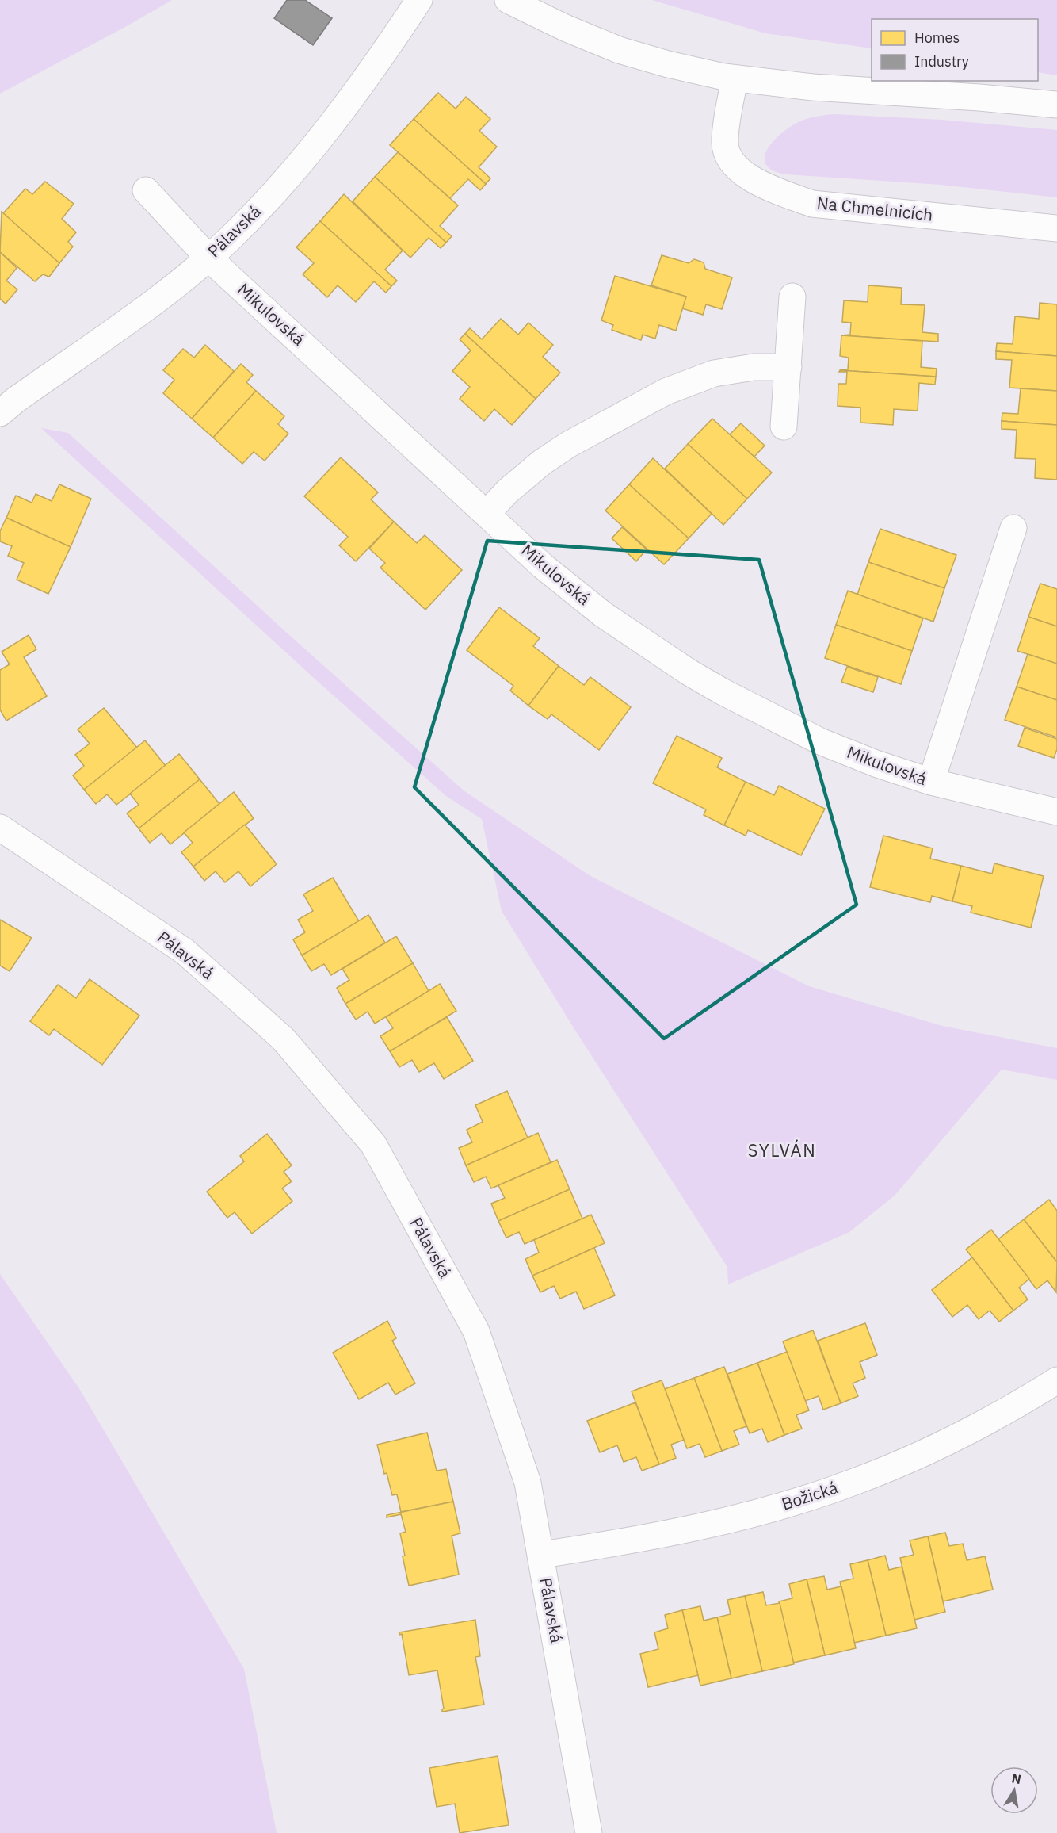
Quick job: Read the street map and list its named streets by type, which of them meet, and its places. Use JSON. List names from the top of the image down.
{
  "streets": {
    "street": [
      "Na Chmelnicích",
      "Pálavská",
      "Mikulovská",
      "Božická"
    ]
  },
  "crossings": [
    ["Pálavská", "Mikulovská"],
    ["Pálavská", "Božická"]
  ],
  "districts": ["SYLVÁN"],
  "legend": ["Homes", "Industry"],
  "north": "top"
}
